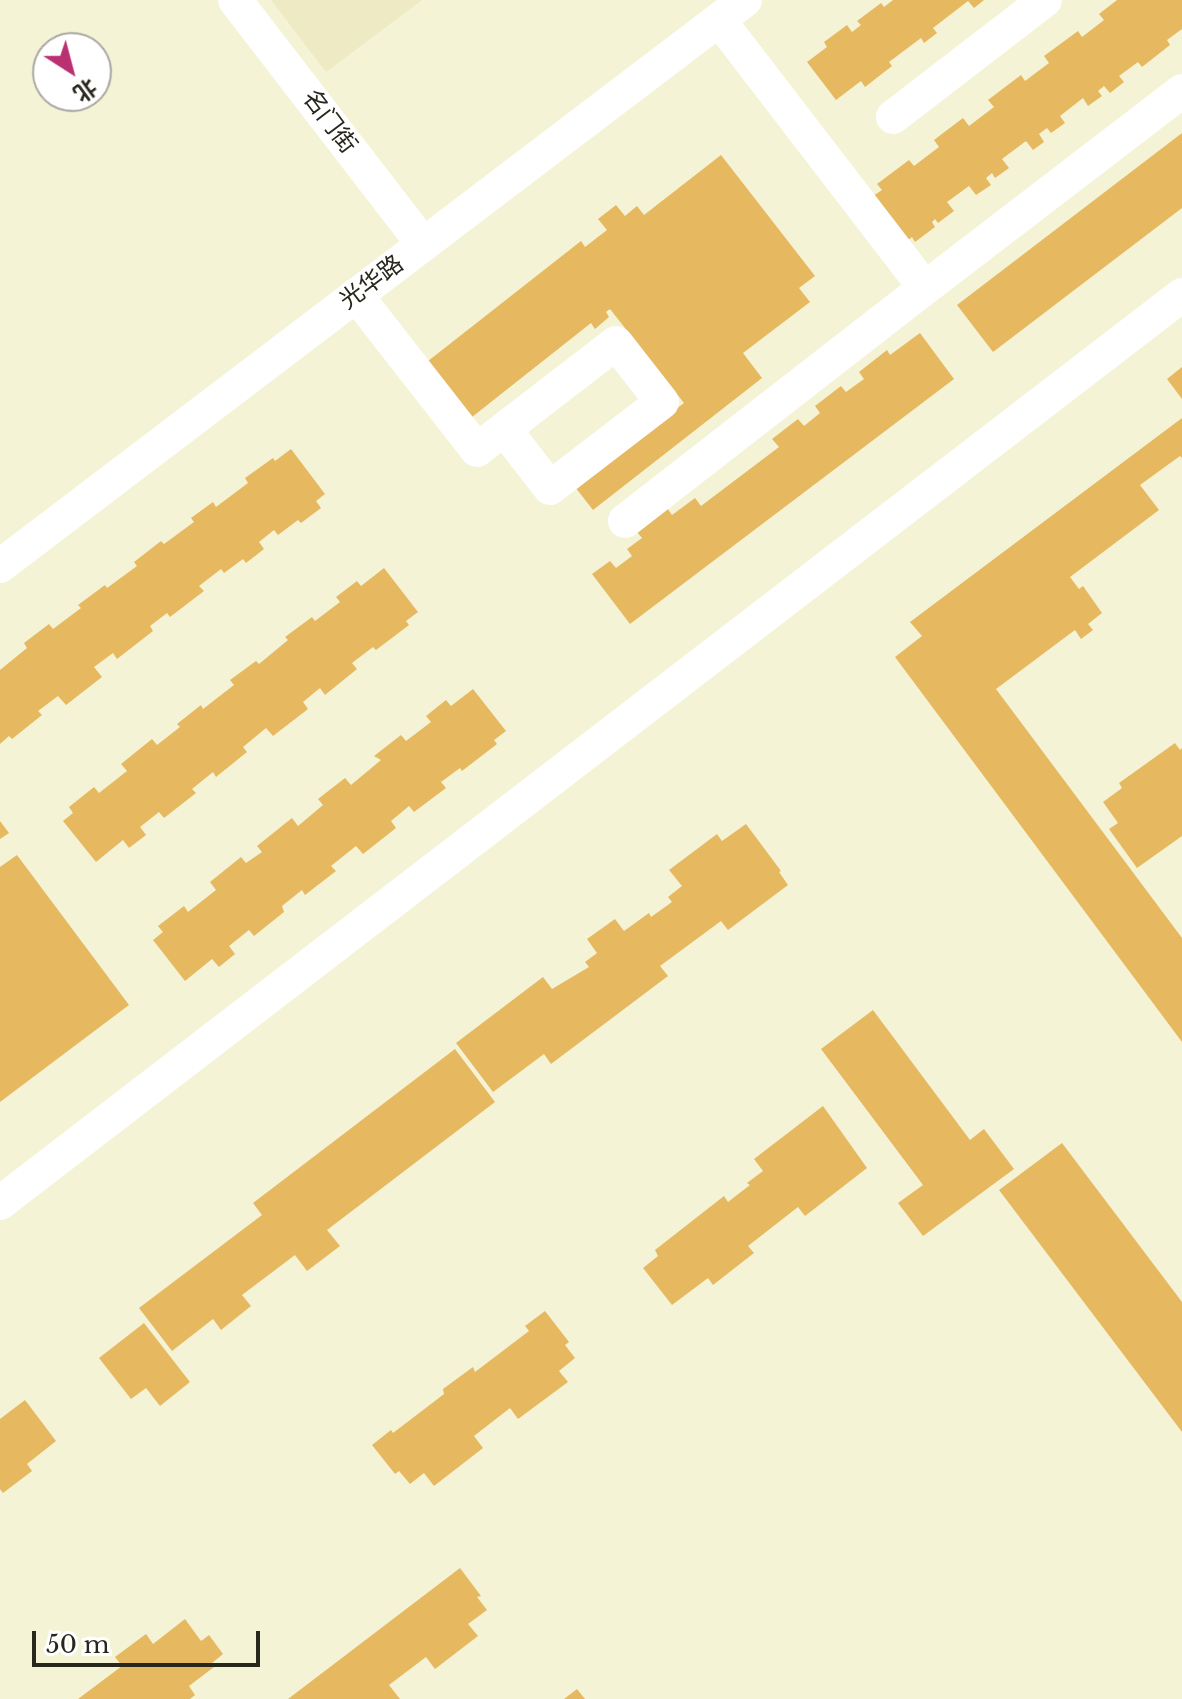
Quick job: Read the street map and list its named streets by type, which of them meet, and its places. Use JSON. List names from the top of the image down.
{
  "streets": {
    "street": ["名门街", "光华路"]
  },
  "crossings": [
    ["名门街", "光华路"]
  ],
  "scale_bar": "50 m",
  "north": "bottom right"
}
